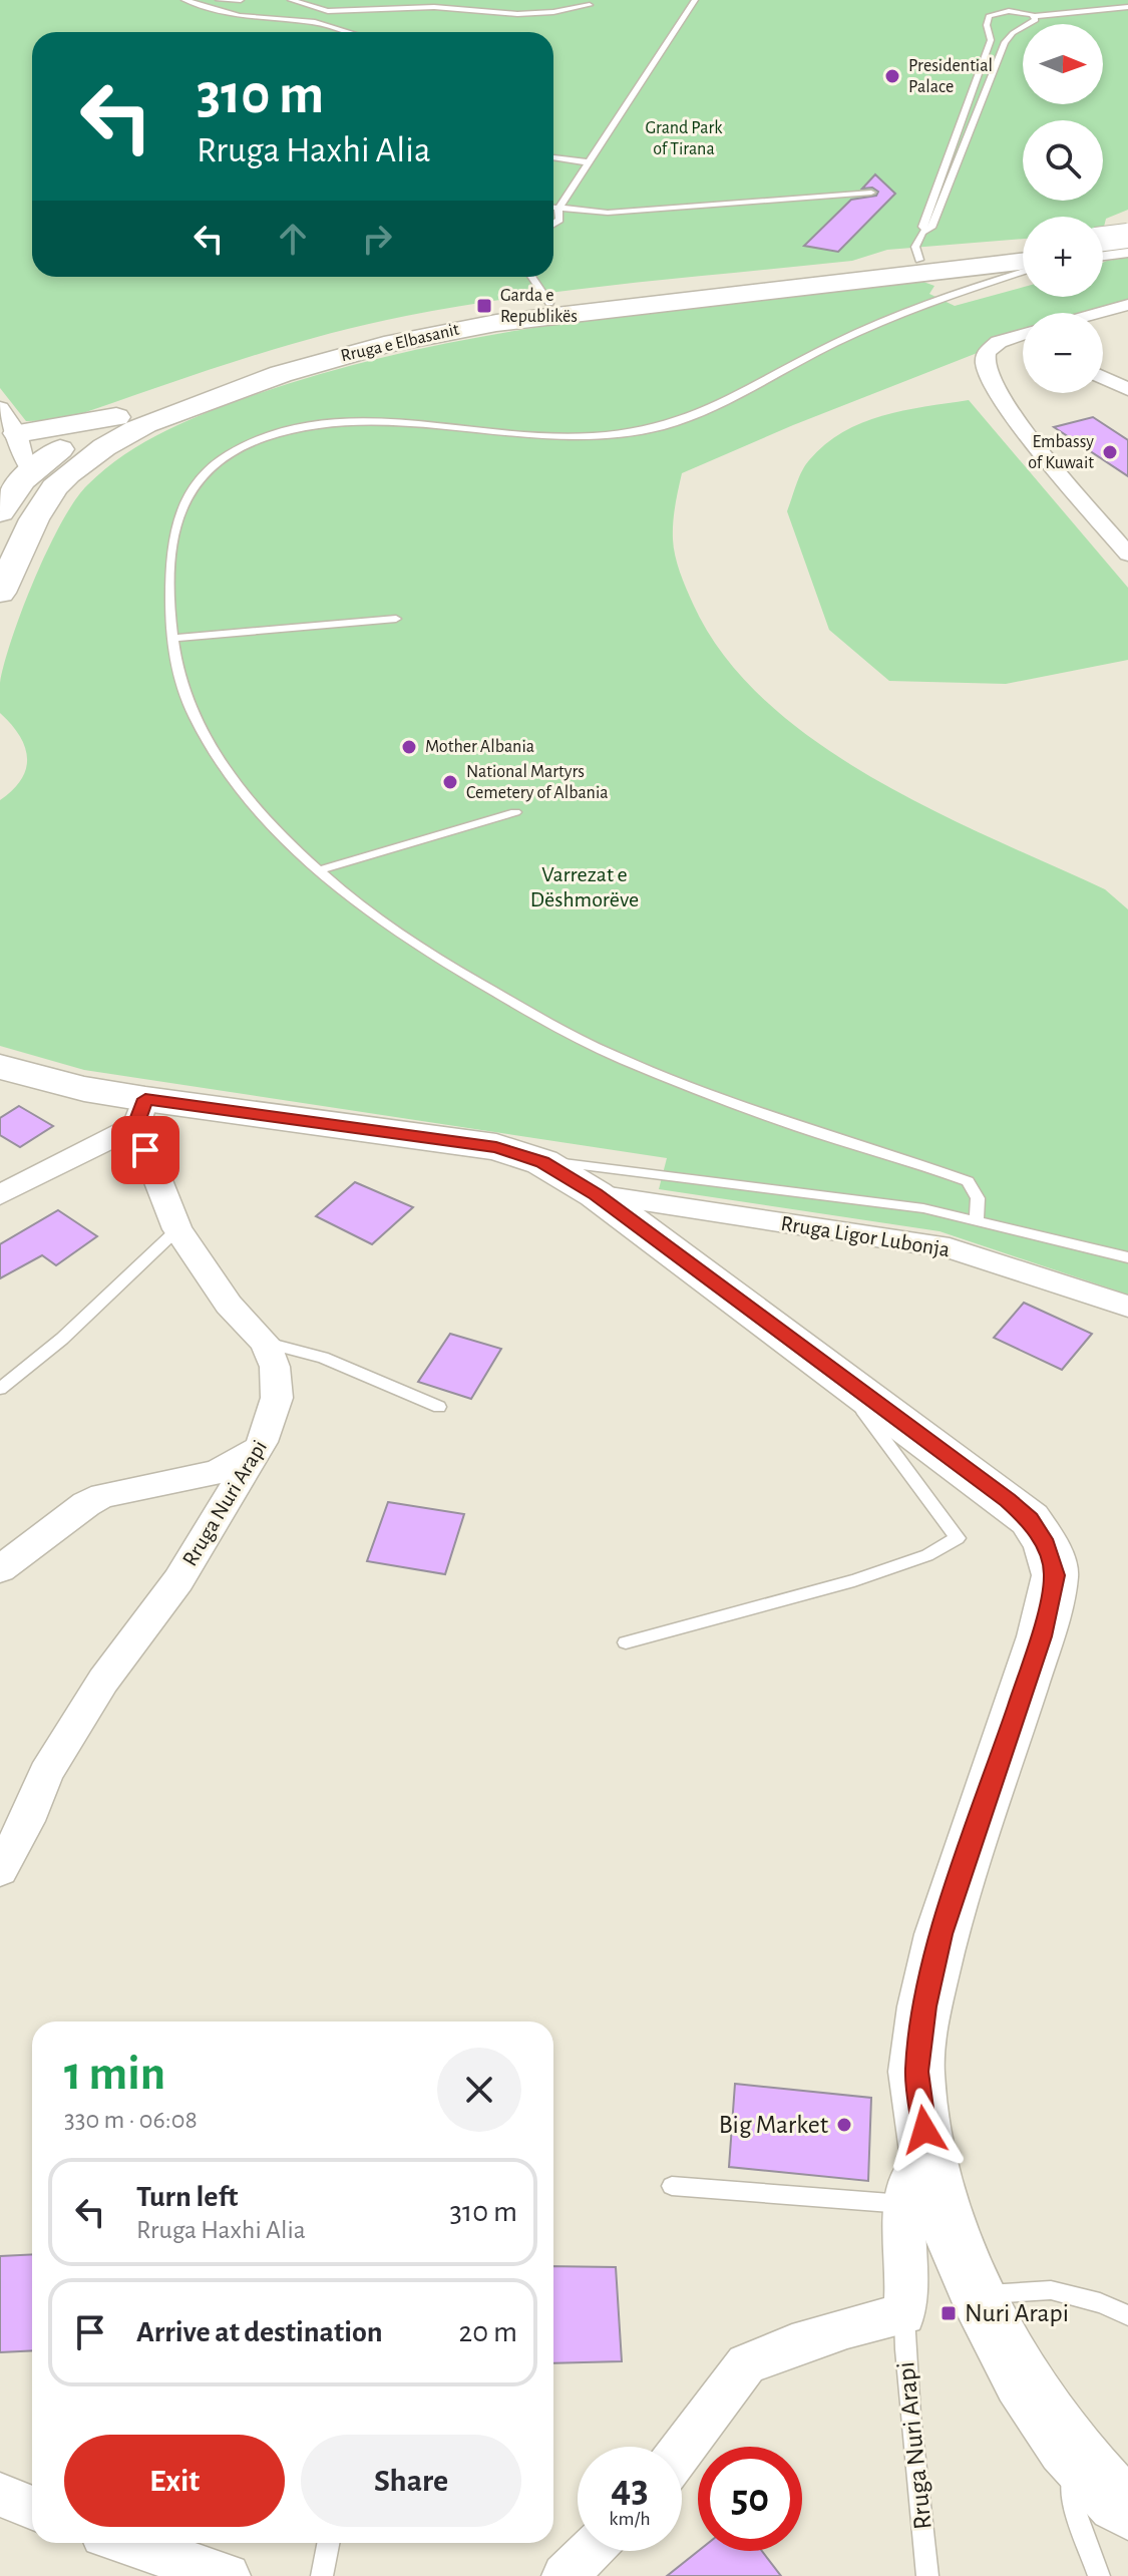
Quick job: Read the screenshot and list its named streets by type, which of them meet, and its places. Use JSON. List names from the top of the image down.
{
  "streets": {
    "main road": ["Rruga e Elbasanit"],
    "street": ["Rruga Ligor Lubonja", "Rruga Nuri Arapi"]
  },
  "parks": ["Grand Park of Tirana", "Varrezat e Dëshmorëve"],
  "places": {
    "other": [
      "Presidential Palace",
      "Embassy of Kuwait",
      "Mother Albania",
      "National Martyrs Cemetery of Albania",
      "Big Market"
    ],
    "transit": ["Garda e Republikës", "Nuri Arapi"]
  },
  "north": "right",
  "page": {
    "map_buttons": ["+", "−"],
    "turn": ["310 m", "Rruga Haxhi Alia"],
    "heading": ["1 min", "330 m · 06:08"],
    "list": [
      {
        "name": "Turn left",
        "note": "Rruga Haxhi Alia",
        "value": "310 m"
      },
      {
        "name": "Arrive at destination",
        "value": "20 m"
      }
    ],
    "buttons": ["Exit", "Share"],
    "speed": "43 km/h",
    "limit": "50"
  }
}
